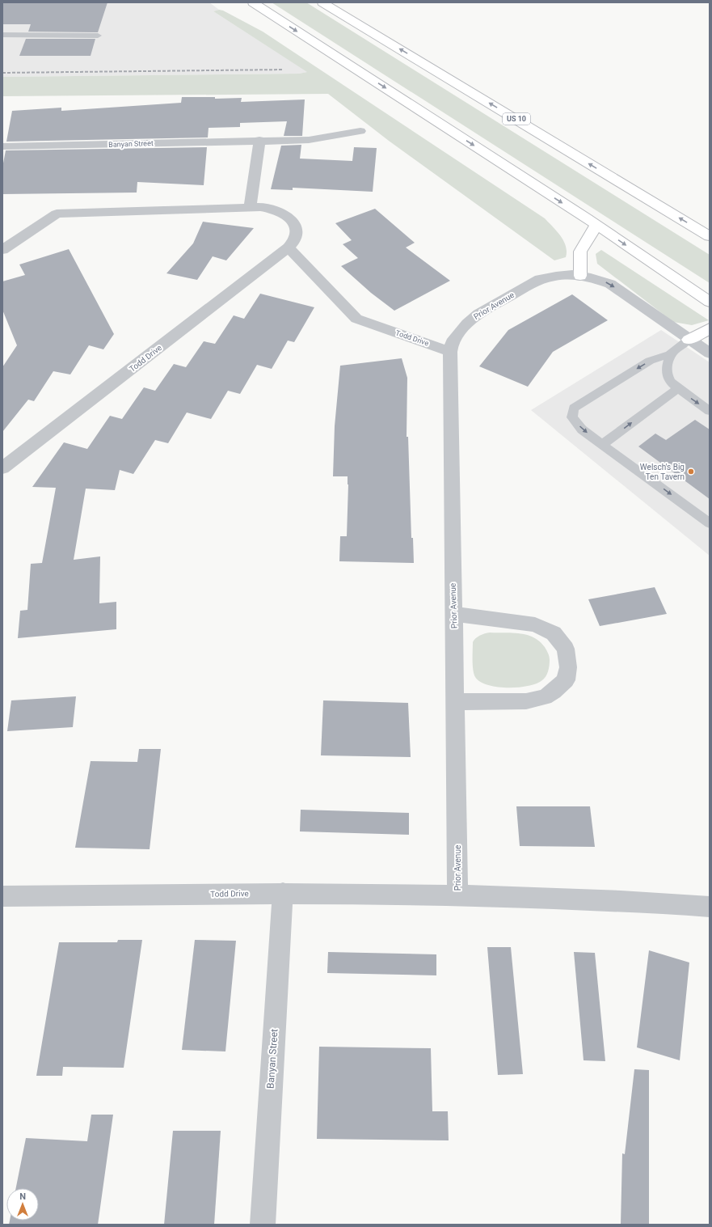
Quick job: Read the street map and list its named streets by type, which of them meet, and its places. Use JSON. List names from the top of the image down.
{
  "streets": {
    "highway": ["US 10"],
    "street": ["Banyan Street", "Prior Avenue", "Todd Drive"]
  },
  "crossings": [
    ["Banyan Street", "Todd Drive"],
    ["Prior Avenue", "Todd Drive"]
  ],
  "places": ["Welsch's Big Ten Tavern"],
  "north": "top"
}
